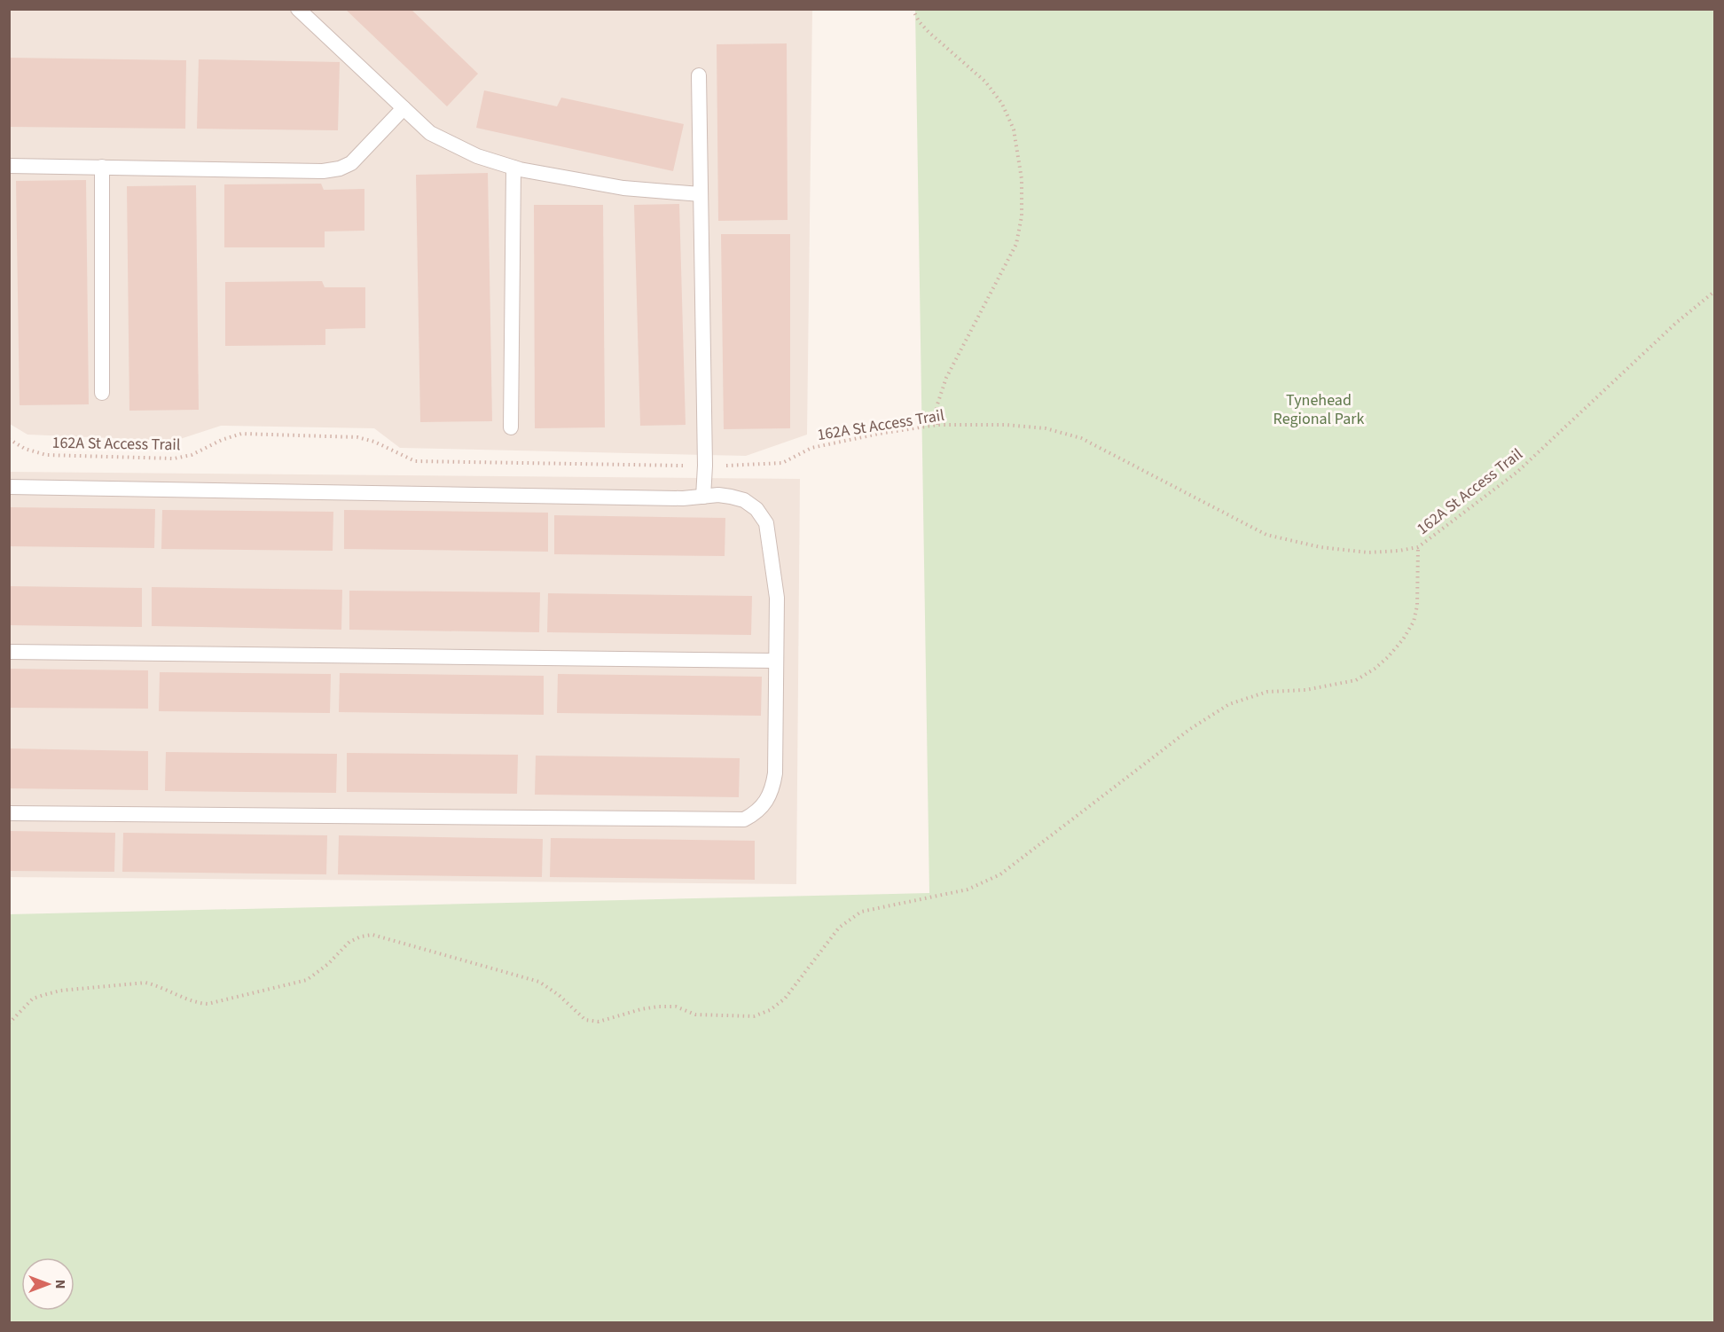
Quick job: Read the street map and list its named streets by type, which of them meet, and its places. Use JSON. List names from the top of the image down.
{
  "streets": {
    "path": ["162A St Access Trail"]
  },
  "parks": ["Tynehead Regional Park"],
  "north": "right"
}
